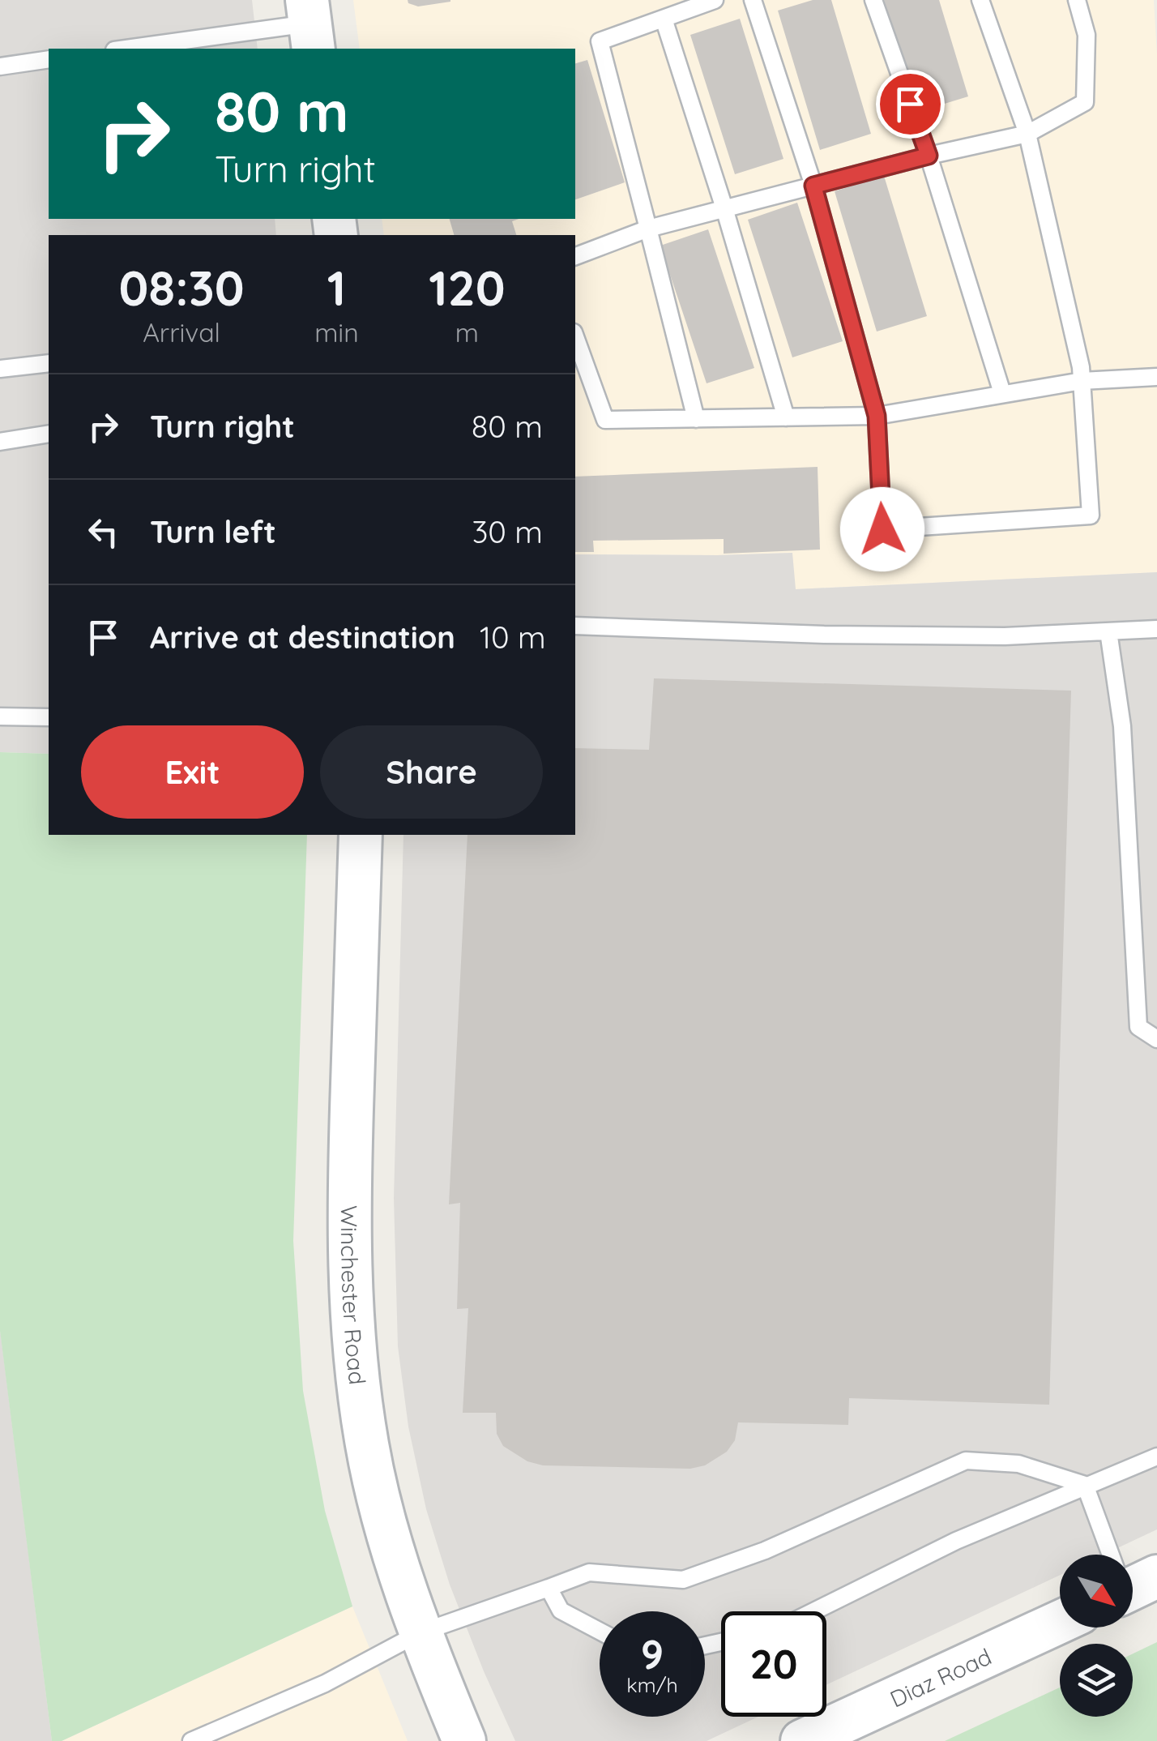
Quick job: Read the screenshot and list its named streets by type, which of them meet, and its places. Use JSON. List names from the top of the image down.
{
  "streets": {
    "street": ["Winchester Road", "Diaz Road"]
  },
  "north": "bottom right",
  "page": {
    "turn": ["80 m", "Turn right"],
    "eta": [
      "08:30",
      "Arrival",
      "1",
      "min",
      "120",
      "m"
    ],
    "list": [
      {
        "name": "Turn right",
        "value": "80 m"
      },
      {
        "name": "Turn left",
        "value": "30 m"
      },
      {
        "name": "Arrive at destination",
        "value": "10 m"
      }
    ],
    "buttons": ["Exit", "Share"],
    "speed": "9 km/h",
    "limit": "20"
  }
}
